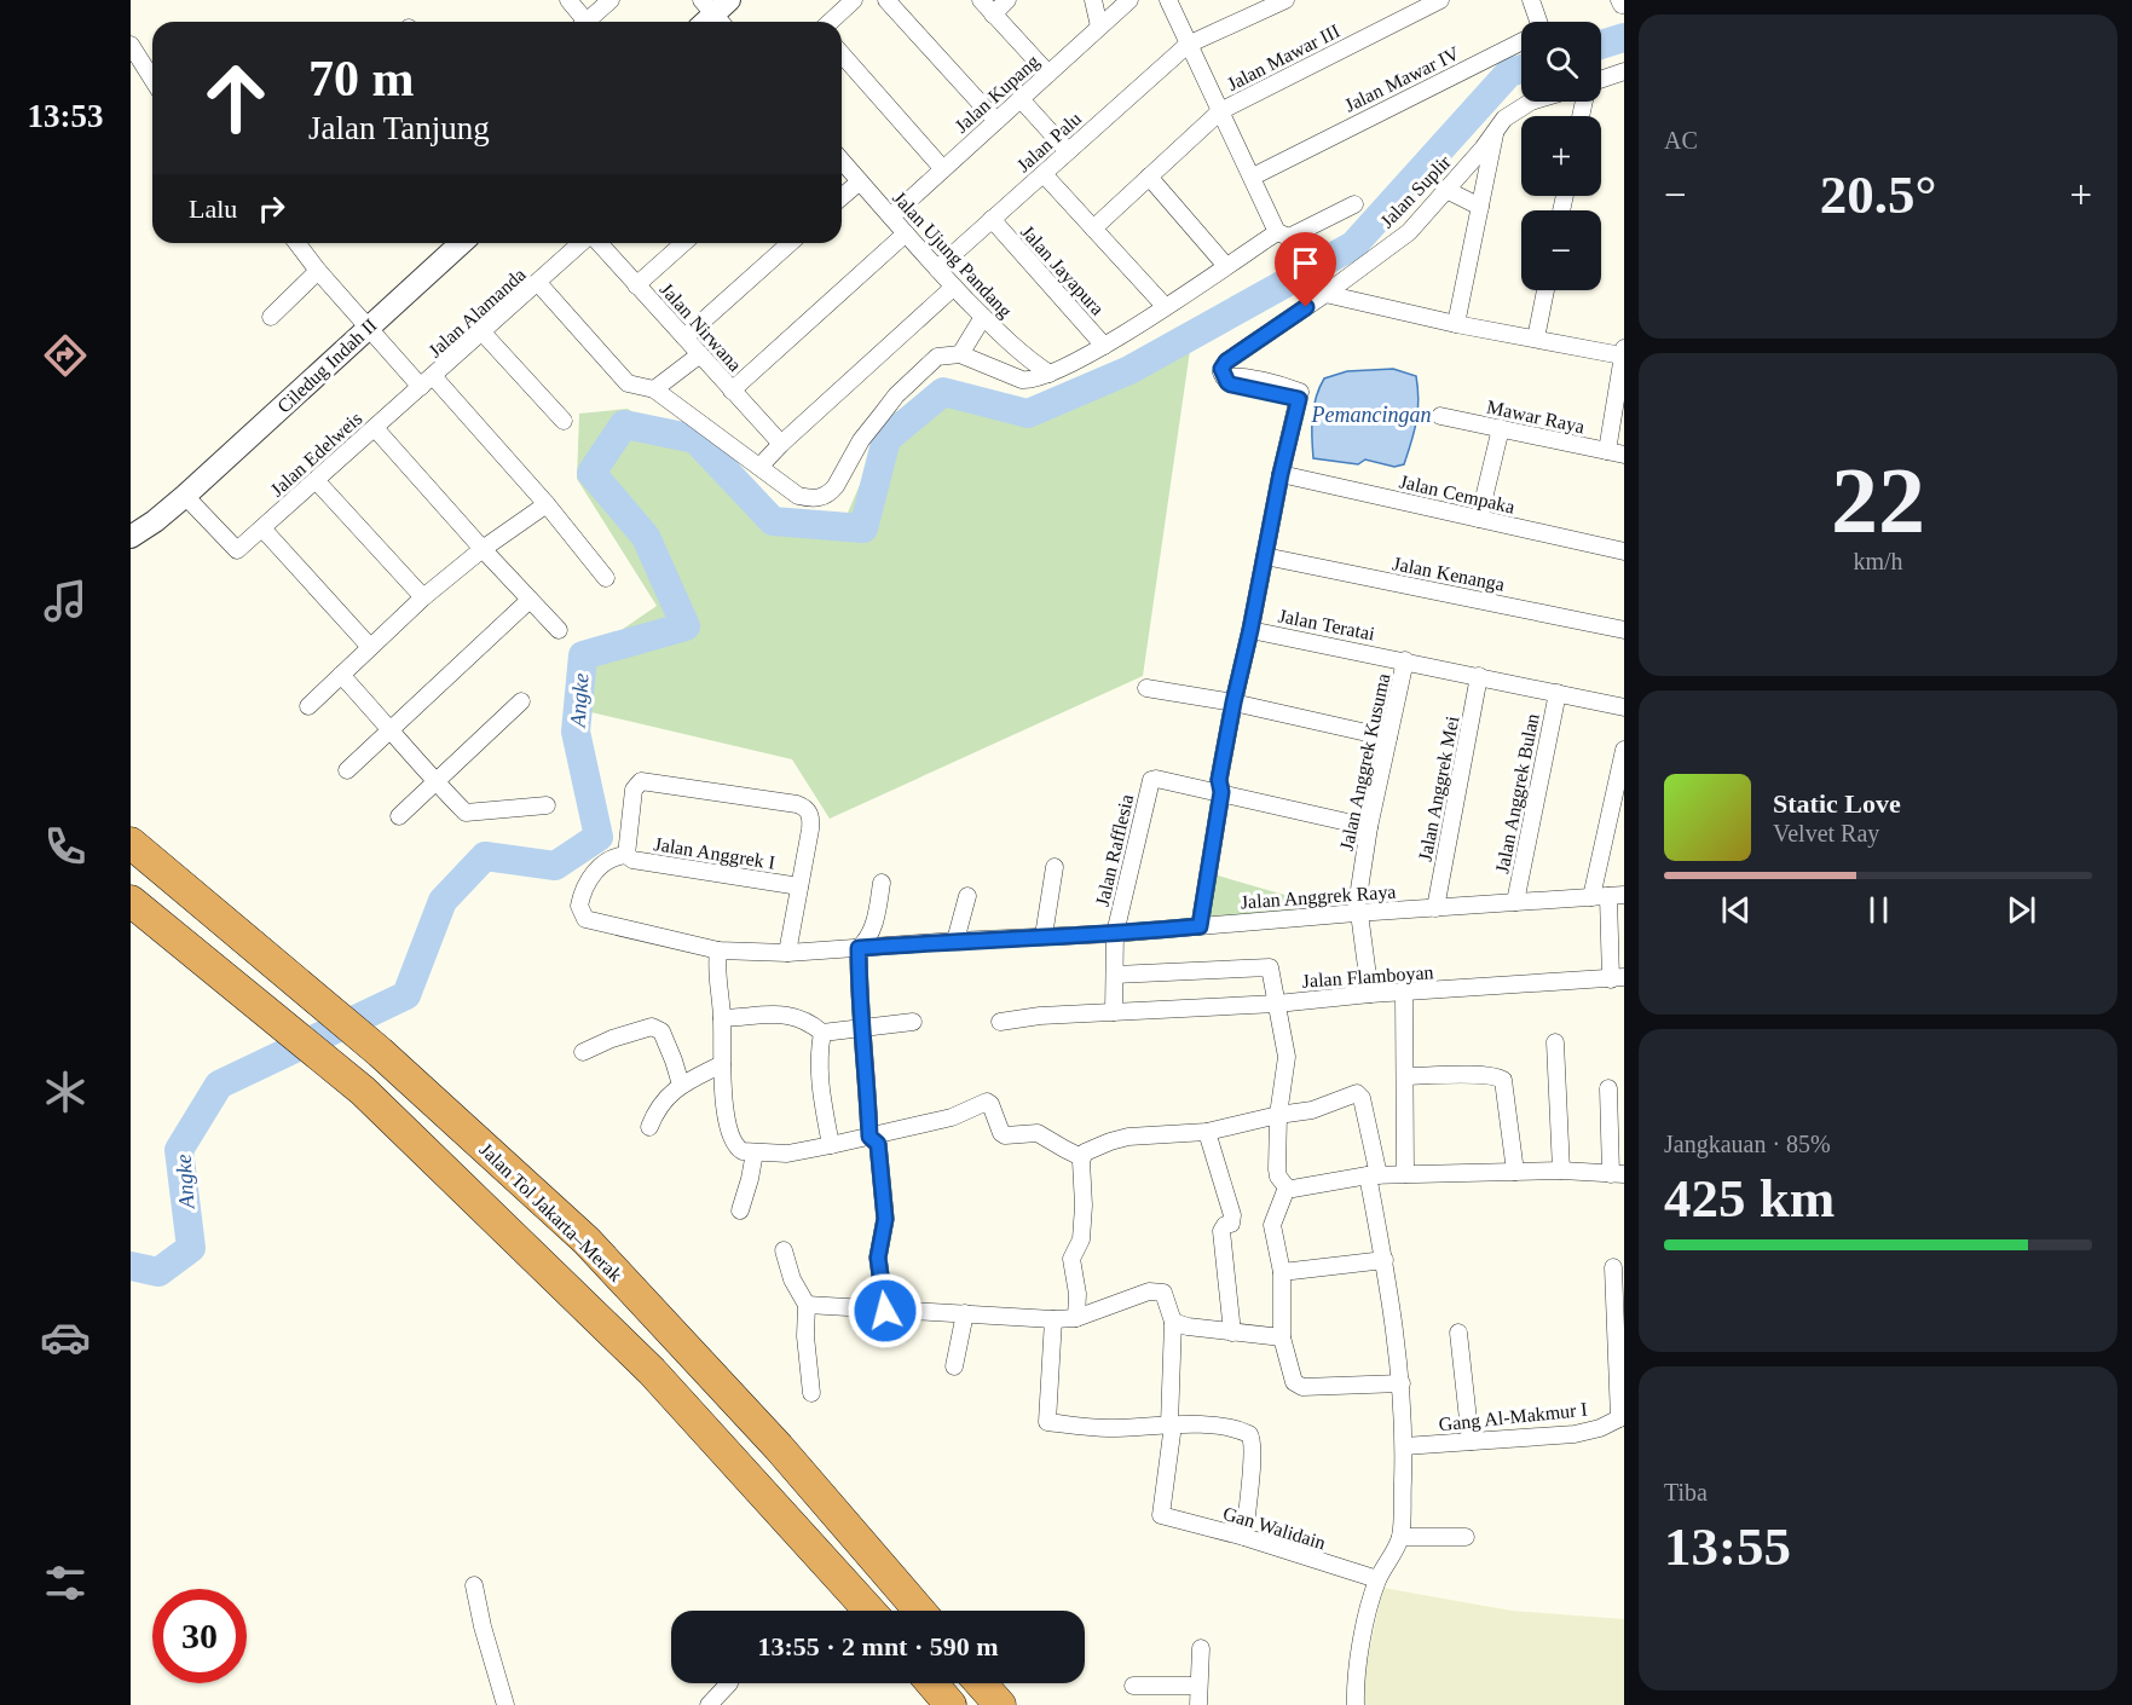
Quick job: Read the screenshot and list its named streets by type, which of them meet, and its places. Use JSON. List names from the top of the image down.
{
  "streets": {
    "highway": ["Jalan Tol Jakarta–Merak"],
    "street": [
      "Jalan Mawar III",
      "Jalan Mawar IV",
      "Jalan Kupang",
      "Jalan Palu",
      "Jalan Suplir",
      "Jalan Ujung Pandang",
      "Jalan Jayapura",
      "Jalan Alamanda",
      "Jalan Nirwana",
      "Ciledug Indah II",
      "Mawar Raya",
      "Jalan Edelweis",
      "Jalan Cempaka",
      "Jalan Kenanga",
      "Jalan Teratai",
      "Jalan Anggrek Kusuma",
      "Jalan Anggrek Mei",
      "Jalan Anggrek Bulan",
      "Jalan Rafflesia",
      "Jalan Anggrek I",
      "Jalan Anggrek Raya",
      "Jalan Flamboyan",
      "Gang Al-Makmur I",
      "Gan Walidain"
    ]
  },
  "crossings": [
    ["Jalan Kupang", "Jalan Ujung Pandang"],
    ["Jalan Palu", "Jalan Ujung Pandang"],
    ["Jalan Palu", "Jalan Jayapura"],
    ["Jalan Suplir", "Jalan Teratai"],
    ["Jalan Alamanda", "Jalan Edelweis"],
    ["Ciledug Indah II", "Jalan Edelweis"],
    ["Jalan Cempaka", "Jalan Teratai"],
    ["Jalan Kenanga", "Jalan Teratai"],
    ["Jalan Teratai", "Jalan Anggrek Kusuma"],
    ["Jalan Teratai", "Jalan Anggrek Mei"],
    ["Jalan Teratai", "Jalan Anggrek Bulan"],
    ["Jalan Anggrek Kusuma", "Jalan Rafflesia"],
    ["Jalan Anggrek Kusuma", "Jalan Anggrek Raya"],
    ["Jalan Anggrek Kusuma", "Jalan Flamboyan"],
    ["Jalan Anggrek Mei", "Jalan Anggrek Raya"],
    ["Jalan Anggrek Bulan", "Jalan Anggrek Raya"],
    ["Jalan Rafflesia", "Jalan Anggrek Raya"],
    ["Jalan Anggrek I", "Jalan Anggrek Raya"]
  ],
  "water": ["Pemancingan", "Angke"],
  "page": {
    "tabs": "13:53",
    "tile": [
      "AC",
      ["22", "km/h"],
      ["Jangkauan · 85%", "425 km"],
      ["Tiba", "13:55"]
    ],
    "map_buttons": ["+", "−"],
    "turn": ["70 m", "Jalan Tanjung"],
    "heat": ["−", "20.5°", "+"],
    "then": "Lalu",
    "song": ["Static Love", "Velvet Ray"],
    "limit": "30",
    "trip": "13:55 · 2 mnt · 590 m"
  }
}
